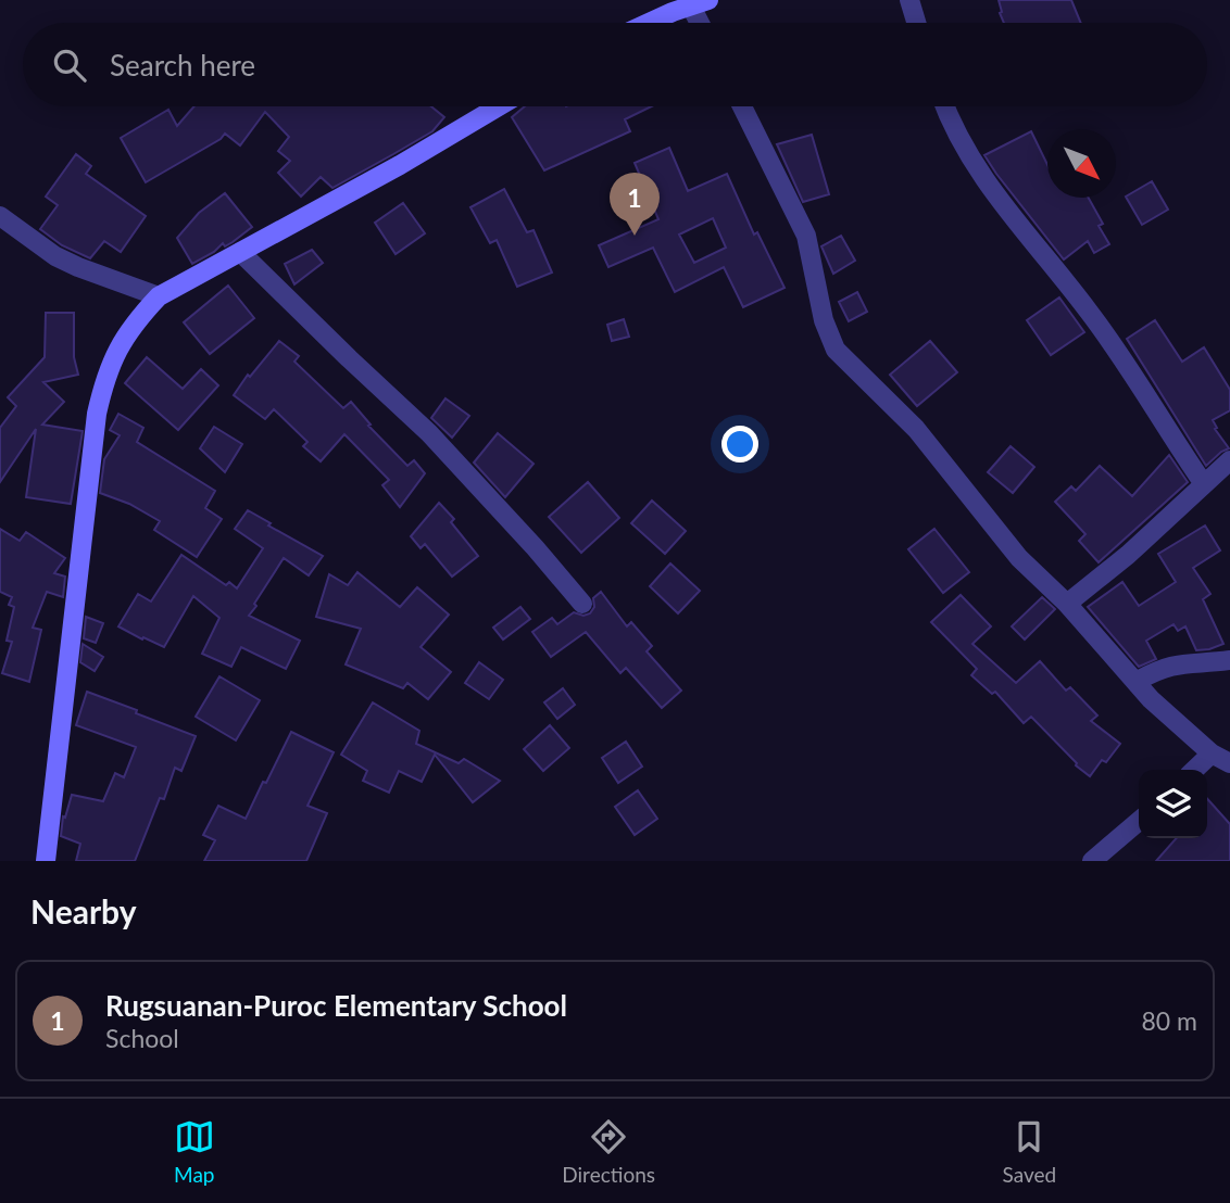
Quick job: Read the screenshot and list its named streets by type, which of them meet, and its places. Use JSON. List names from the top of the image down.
{
  "north": "bottom right",
  "page": {
    "search": "Search here",
    "pins": "1",
    "heading": "Nearby",
    "list": [
      {
        "mark": "1",
        "name": "Rugsuanan-Puroc Elementary School",
        "note": "School",
        "value": "80 m"
      }
    ],
    "nav": ["Map", "Directions", "Saved"]
  }
}
